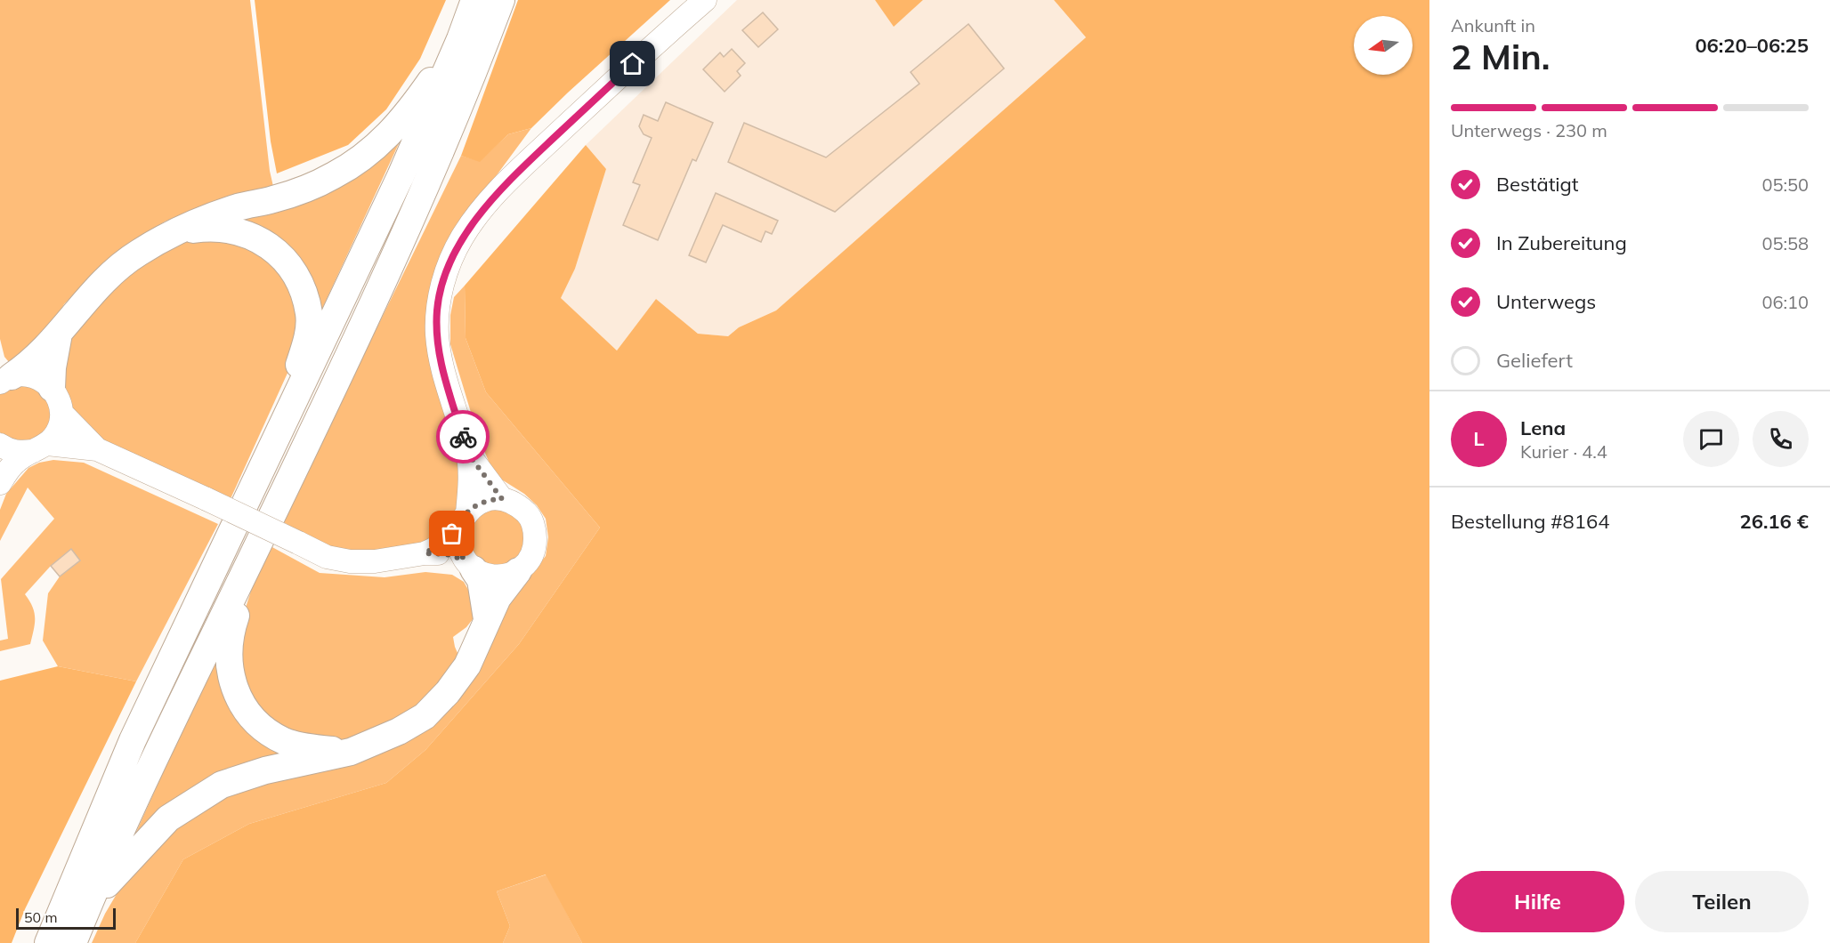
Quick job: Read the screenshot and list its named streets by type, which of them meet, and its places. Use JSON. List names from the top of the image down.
{
  "scale_bar": "50 m",
  "north": "left",
  "page": {
    "heading": ["2 Min.", "Ankunft in", "06:20–06:25"],
    "panel": [
      "Lena",
      "Kurier · 4.4",
      "Bestellung #8164",
      "26.16 €"
    ],
    "bar": "Unterwegs · 230 m",
    "list": [
      ["Bestätigt", "05:50"],
      ["In Zubereitung", "05:58"],
      ["Unterwegs", "06:10"],
      "Geliefert"
    ],
    "round": "L",
    "buttons": ["Hilfe", "Teilen"],
    "scale": "50 m"
  }
}
